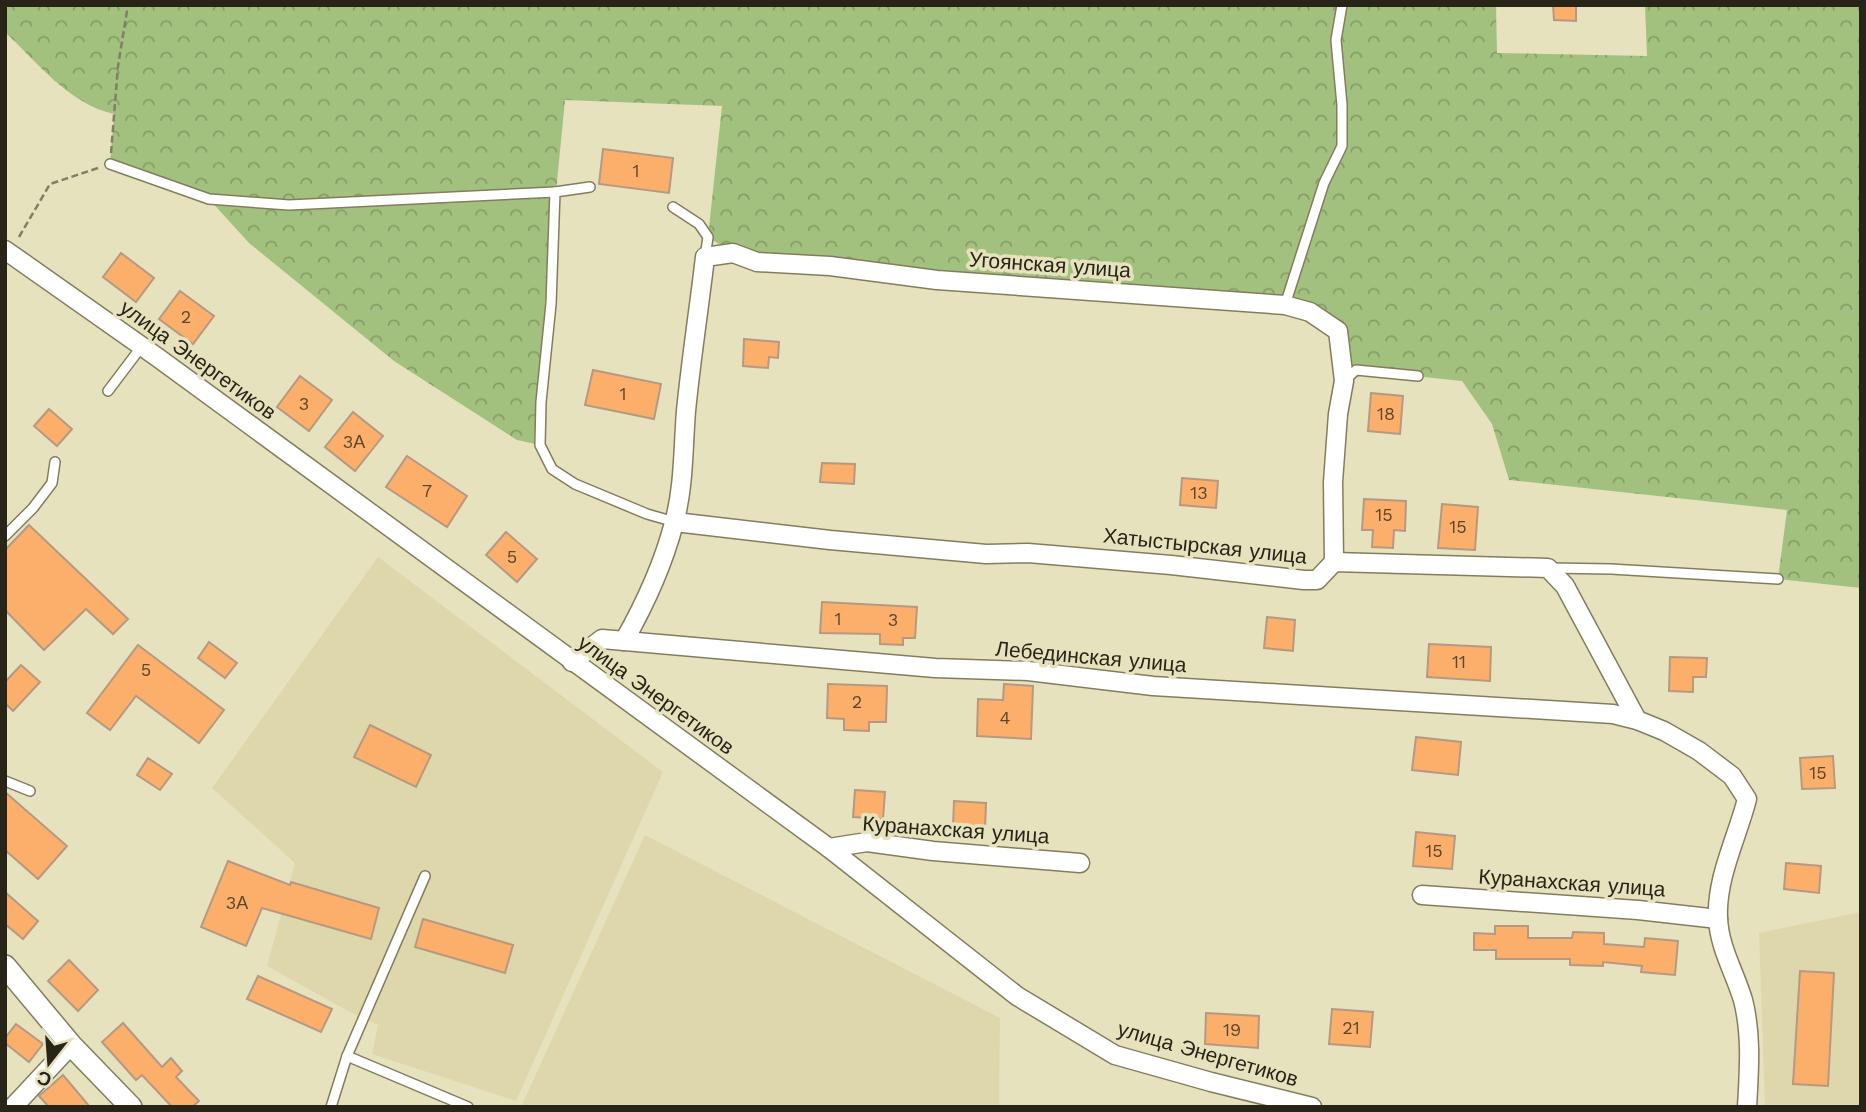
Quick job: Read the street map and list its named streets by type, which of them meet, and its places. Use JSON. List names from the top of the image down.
{
  "streets": {
    "street": [
      "Угоянская улица",
      "улица Энергетиков",
      "Хатыстырская улица",
      "Лебединская улица",
      "Куранахская улица"
    ]
  },
  "crossings": [
    ["улица Энергетиков", "Лебединская улица"],
    ["улица Энергетиков", "Куранахская улица"],
    ["Лебединская улица", "Куранахская улица"]
  ],
  "house_numbers": [
    "1",
    "2",
    "1",
    "3",
    "18",
    "3А",
    "7",
    "13",
    "15",
    "15",
    "5",
    "1",
    "3",
    "11",
    "5",
    "2",
    "4",
    "15",
    "15",
    "3А",
    "21",
    "19"
  ],
  "north": "bottom"
}
